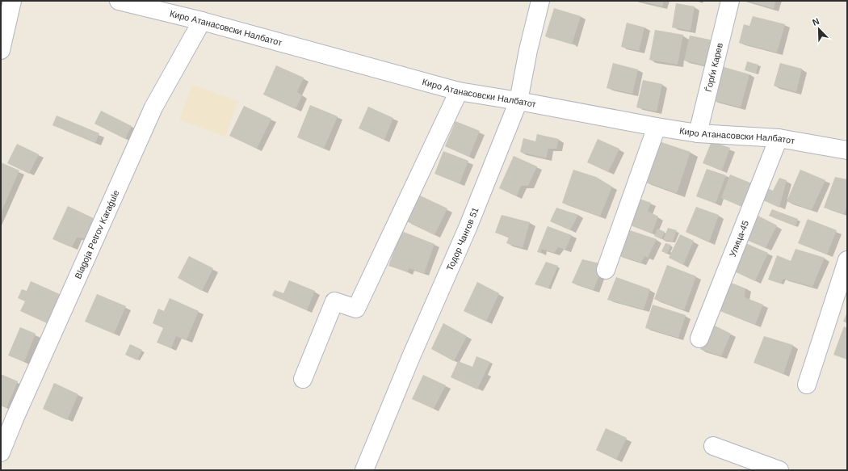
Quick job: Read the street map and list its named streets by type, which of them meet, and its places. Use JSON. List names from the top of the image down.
{
  "streets": {
    "street": [
      "Киро Атанасовски Налбатот",
      "Ѓорѓи Карев",
      "Blagoja Petrov Karaǵule",
      "Улица-45",
      "Тодор Чангов 51"
    ]
  },
  "crossings": [
    ["Киро Атанасовски Налбатот", "Ѓорѓи Карев"],
    ["Киро Атанасовски Налбатот", "Blagoja Petrov Karaǵule"],
    ["Киро Атанасовски Налбатот", "Улица-45"],
    ["Киро Атанасовски Налбатот", "Тодор Чангов 51"]
  ],
  "north": "top left"
}
